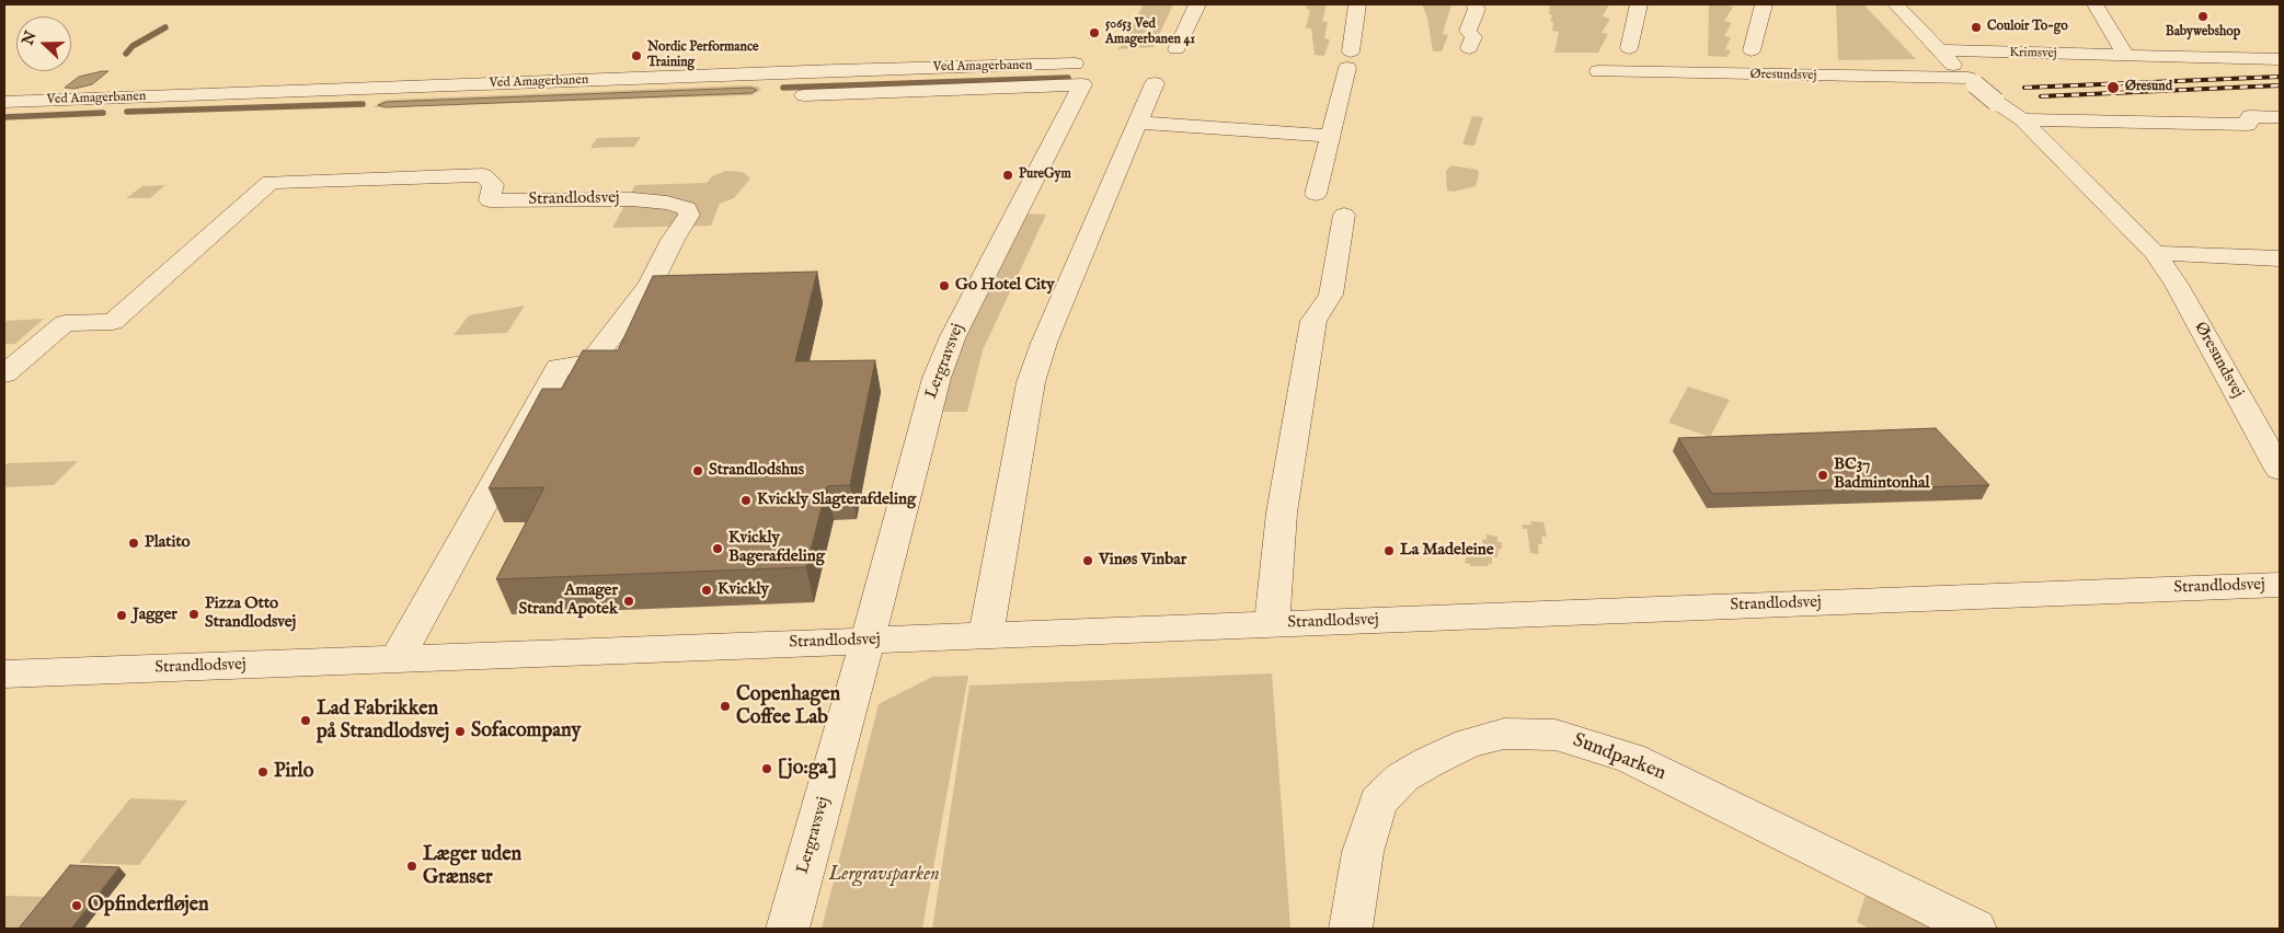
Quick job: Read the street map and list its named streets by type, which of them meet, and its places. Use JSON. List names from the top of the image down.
{
  "streets": {
    "street": [
      "Krimsvej",
      "Ved Amagerbanen",
      "Øresundsvej",
      "Strandlodsvej",
      "Lergravsvej",
      "Sundparken"
    ]
  },
  "crossings": [
    ["Krimsvej", "Øresundsvej"],
    ["Strandlodsvej", "Lergravsvej"]
  ],
  "parks": ["Lergravsparken"],
  "places": [
    "Babywebshop",
    "Couloir To-go",
    "50653 Ved Amagerbanen 41",
    "Nordic Performance Training",
    "Øresund",
    "PureGym",
    "Go Hotel City",
    "Strandlodshus",
    "BC37 Badmintonhal",
    "Kvickly Slagterafdeling",
    "Platito",
    "Kvickly Bagerafdeling",
    "La Madeleine",
    "Vinøs Vinbar",
    "Kvickly",
    "Amager Strand Apotek",
    "Pizza Otto Strandlodsvej",
    "Jagger",
    "Copenhagen Coffee Lab",
    "Lad Fabrikken på Strandlodsvej",
    "Sofacompany",
    "[jo:ga]",
    "Pirlo",
    "Læger uden Grænser",
    "Opfinderfløjen"
  ],
  "north": "left"
}
